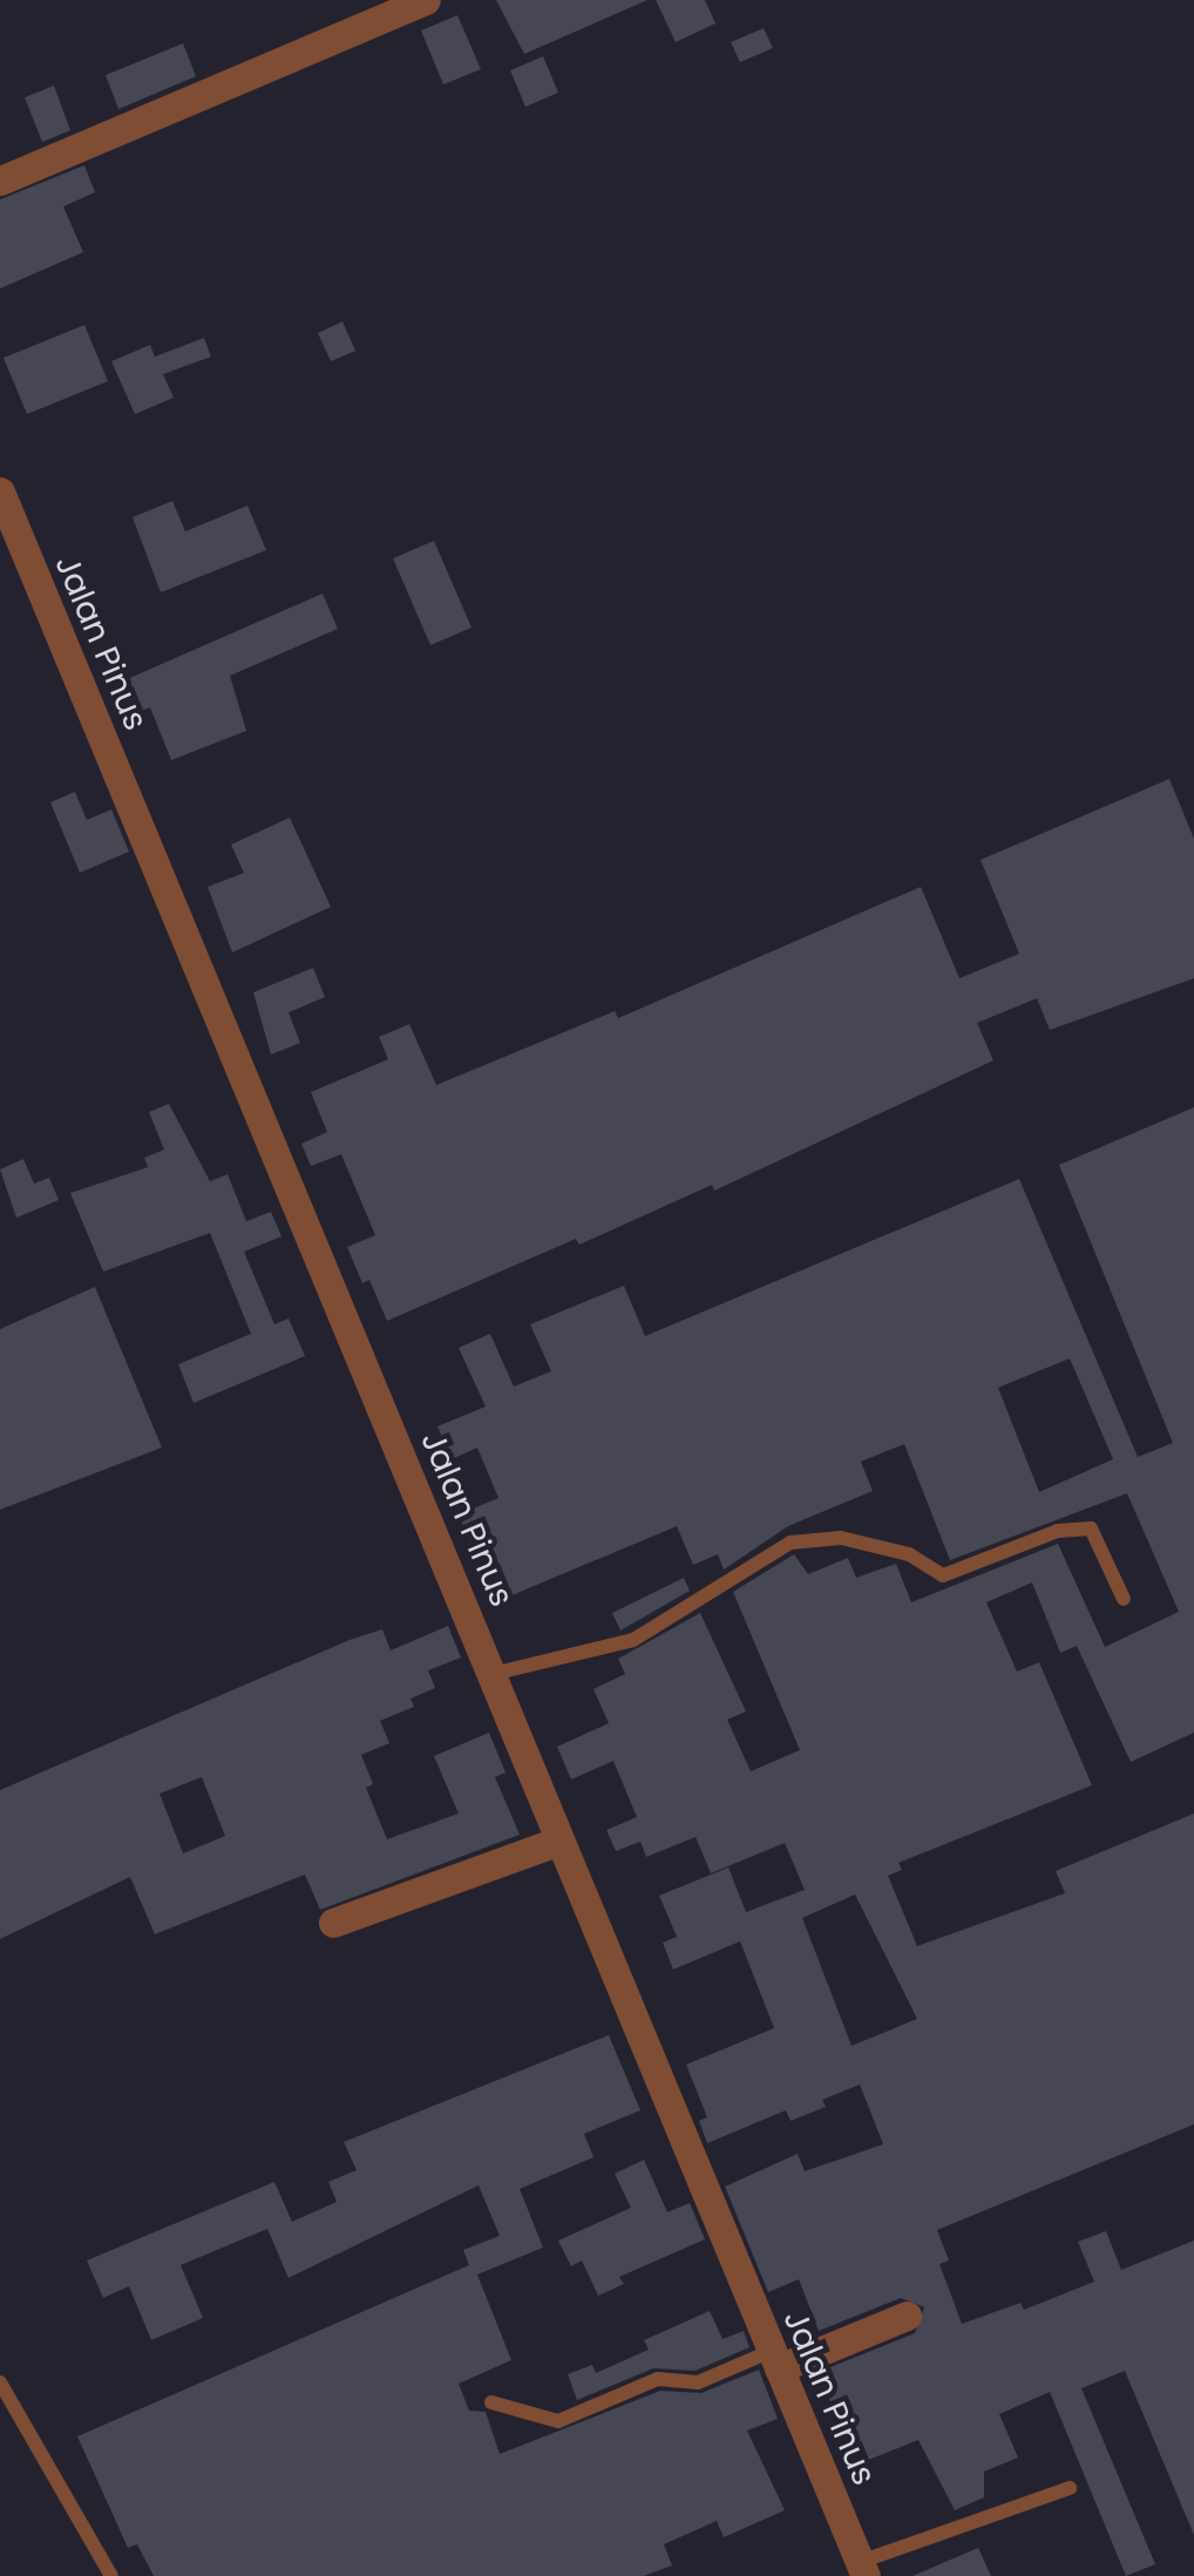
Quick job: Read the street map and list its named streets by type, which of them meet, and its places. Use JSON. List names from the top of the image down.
{
  "streets": {
    "street": ["Jalan Pinus"]
  }
}
